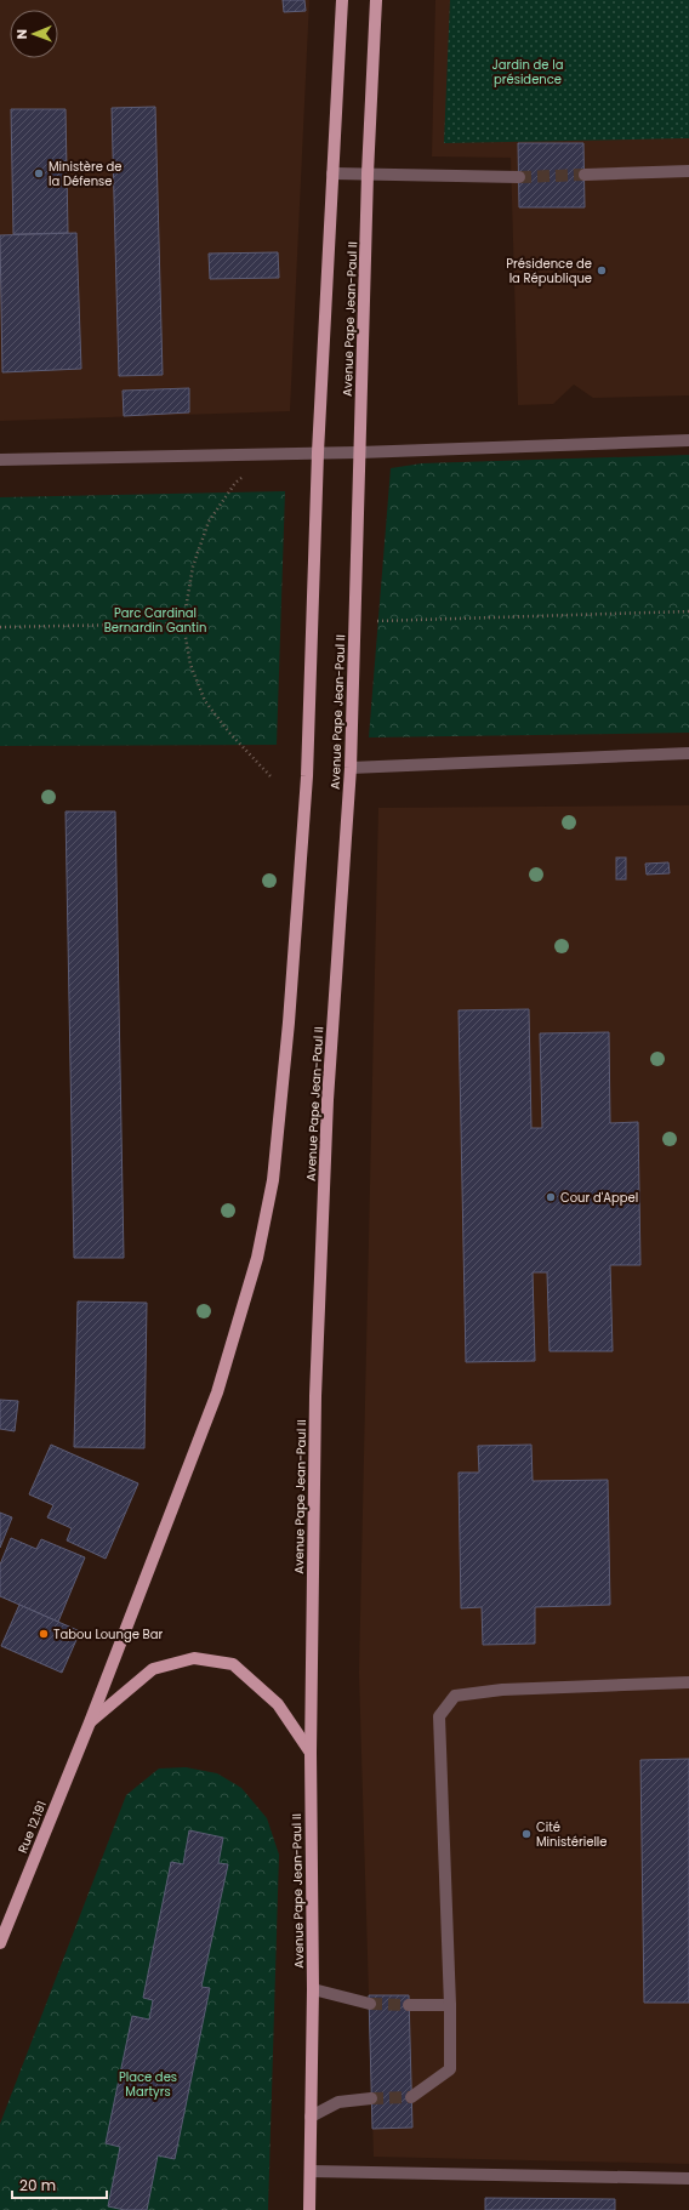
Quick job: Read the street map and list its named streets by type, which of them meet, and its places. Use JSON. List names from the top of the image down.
{
  "streets": {
    "main road": ["Avenue Pape Jean-Paul II", "Rue 12.191"]
  },
  "crossings": [
    ["Avenue Pape Jean-Paul II", "Rue 12.191"]
  ],
  "parks": ["Jardin de la présidence", "Parc Cardinal Bernardin Gantin", "Place des Martyrs"],
  "places": [
    "Ministère de la Défense",
    "Présidence de la République",
    "Cour d'Appel",
    "Tabou Lounge Bar",
    "Cité Ministérielle"
  ],
  "scale_bar": "20 m",
  "north": "left"
}
